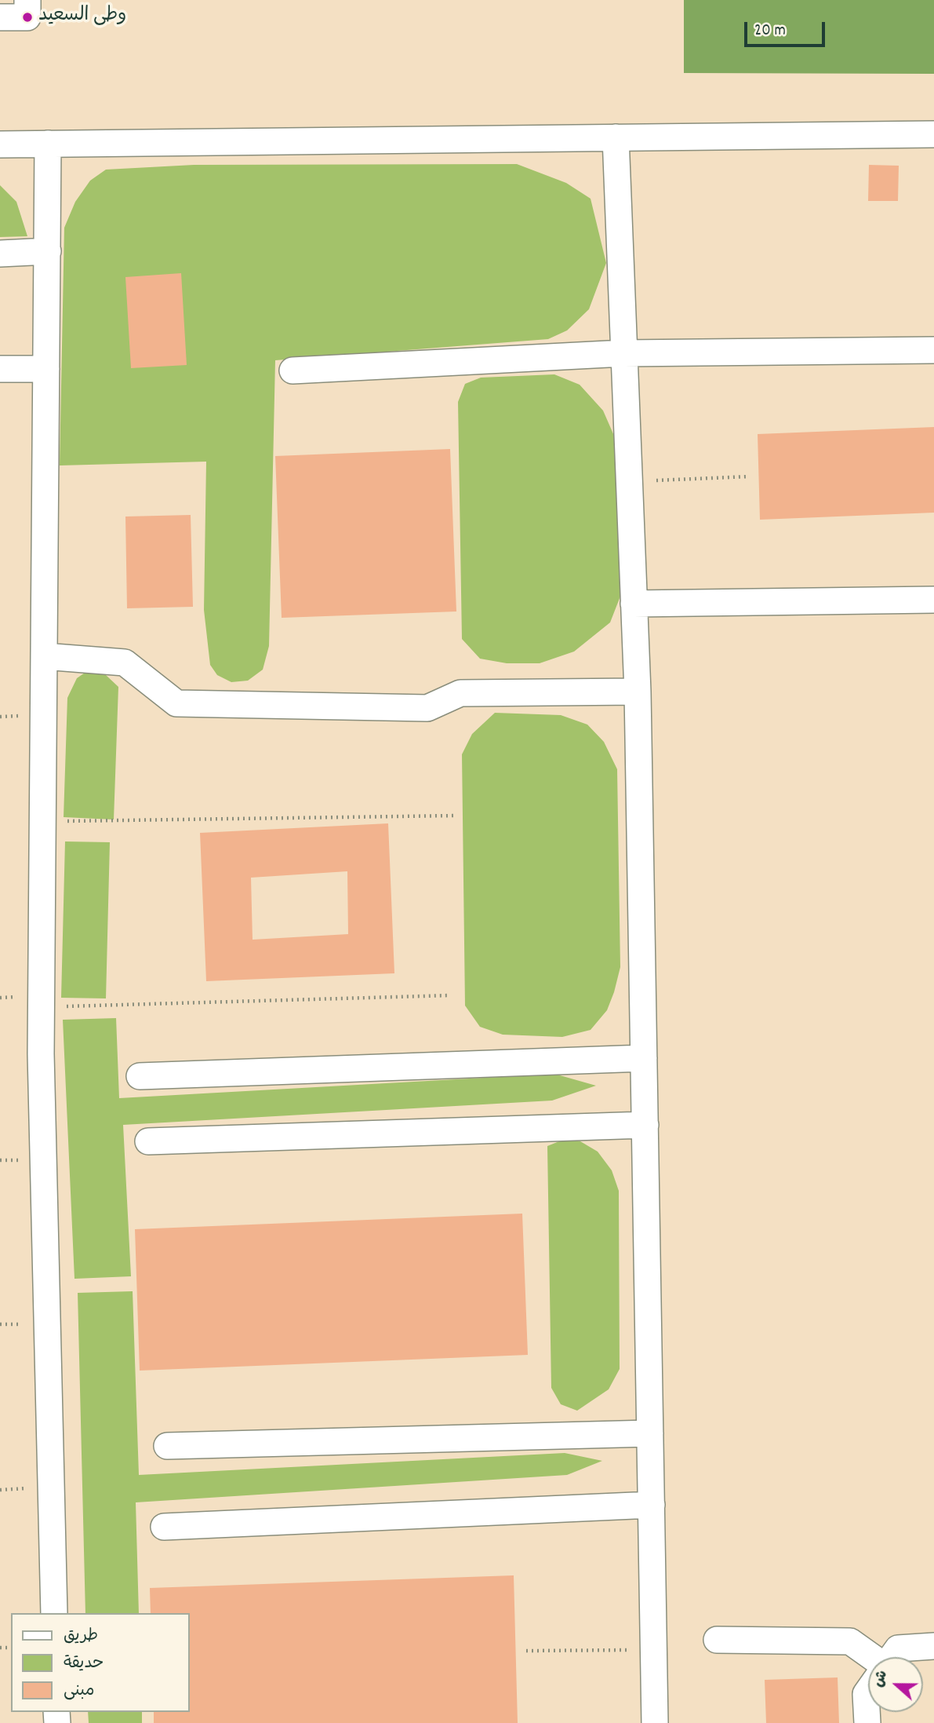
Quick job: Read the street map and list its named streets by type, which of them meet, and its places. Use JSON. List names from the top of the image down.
{
  "places": ["وطى السعيد"],
  "legend": ["طريق", "حديقة", "مبنى"],
  "scale_bar": "20 m",
  "north": "left"
}
